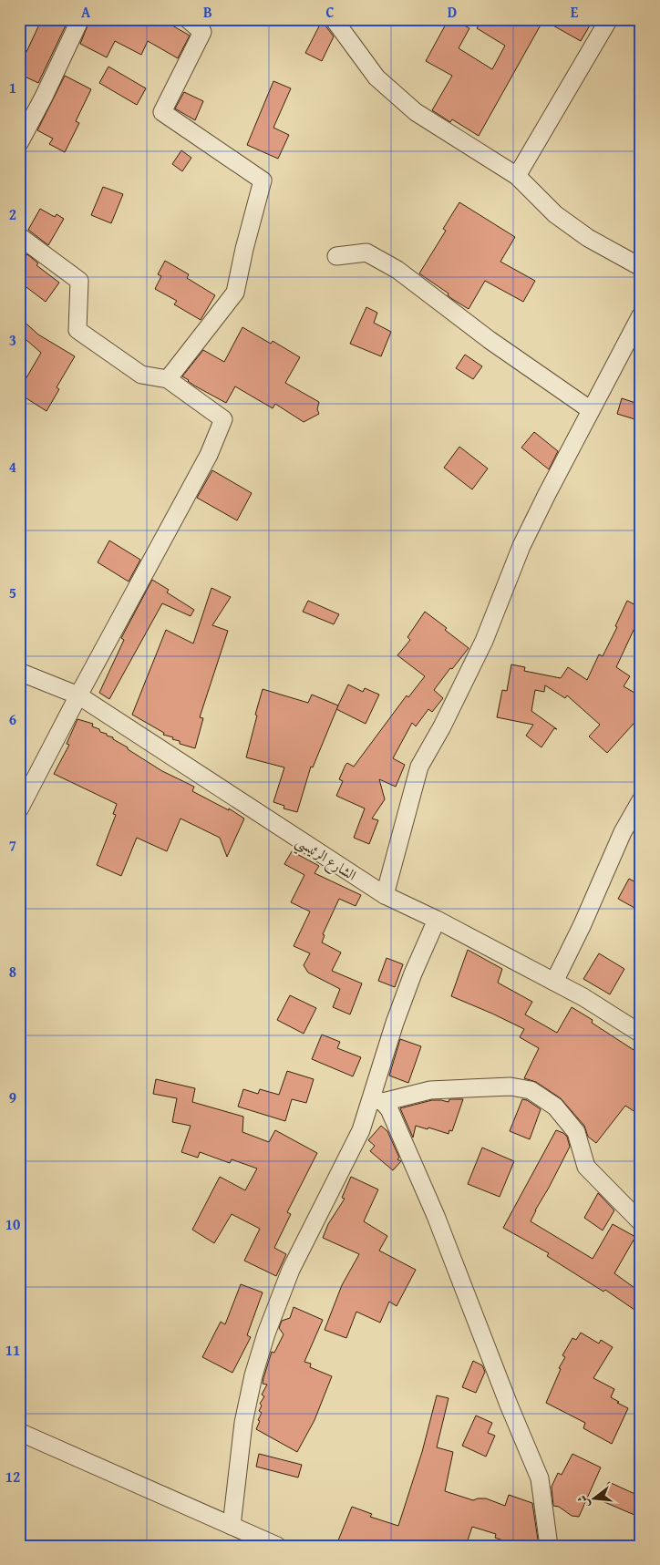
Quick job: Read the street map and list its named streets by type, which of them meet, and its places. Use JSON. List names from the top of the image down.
{
  "streets": {
    "street": ["الشارع الرئيسي"]
  },
  "north": "left",
  "grid": {
    "columns": [
      "A",
      "B",
      "C",
      "D",
      "E"
    ],
    "rows": [
      "1",
      "2",
      "3",
      "4",
      "5",
      "6",
      "7",
      "8",
      "9",
      "10",
      "11",
      "12"
    ]
  }
}
